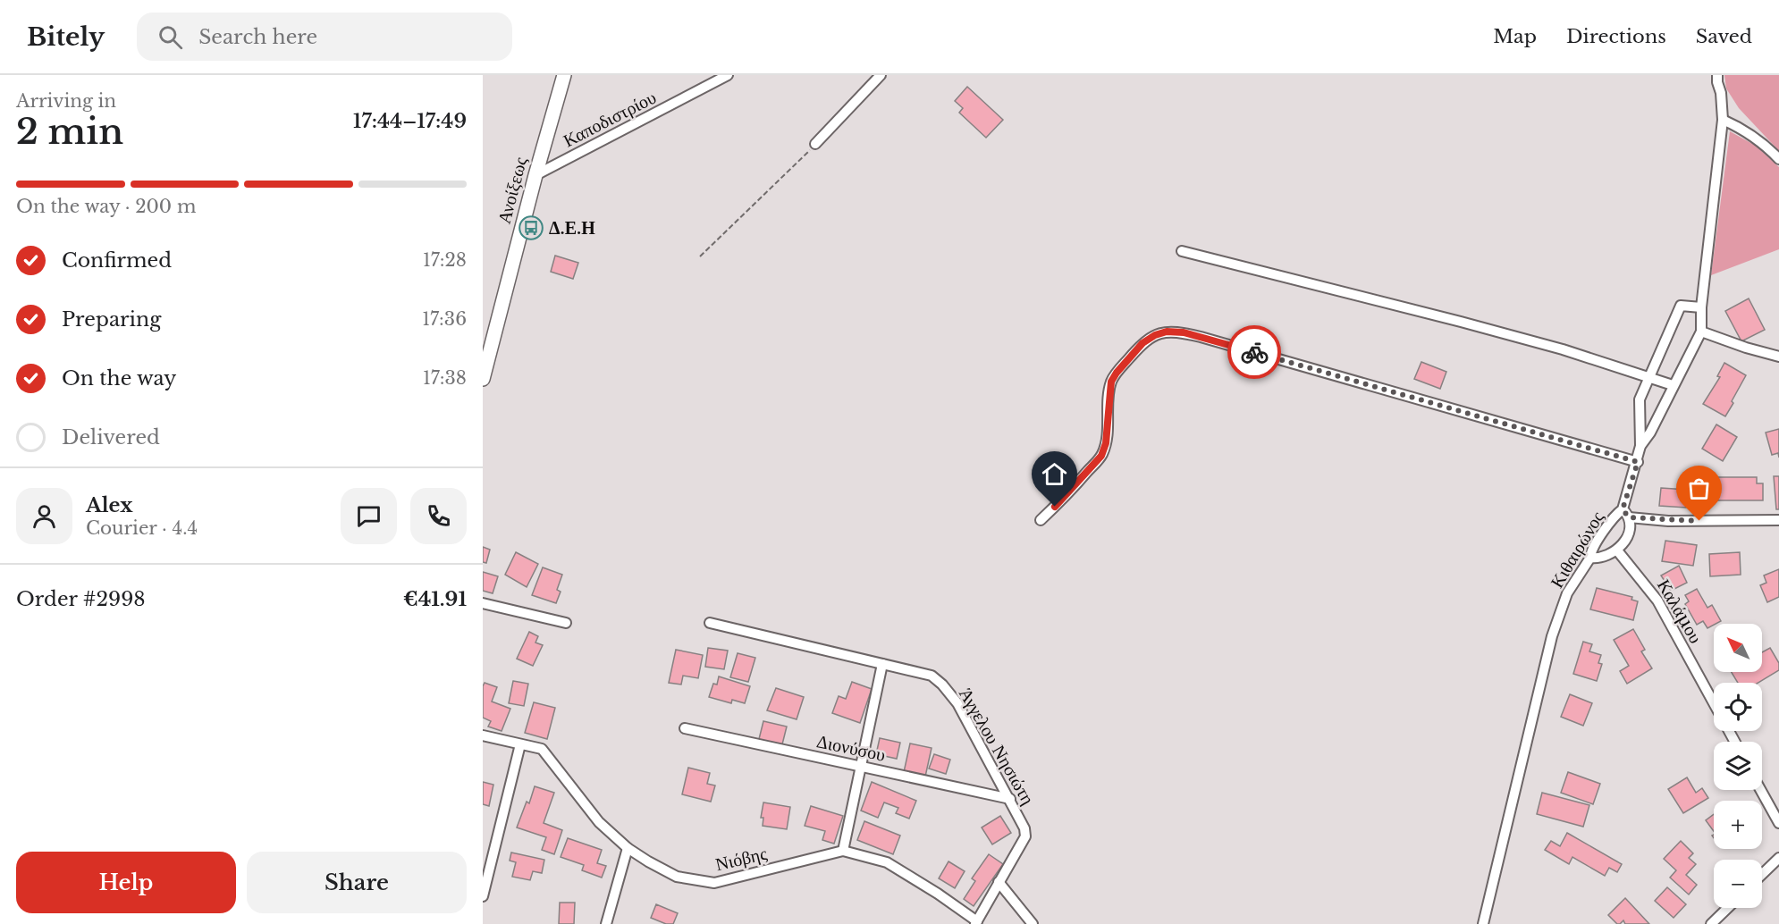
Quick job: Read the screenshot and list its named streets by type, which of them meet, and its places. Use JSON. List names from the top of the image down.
{
  "streets": {
    "street": [
      "Καποδιστρίου",
      "Ανοίξεως",
      "Κιθαιρώνος",
      "Καλάμου",
      "Άγγελου Νησιώτη",
      "Διονύσου",
      "Νιόβης"
    ]
  },
  "crossings": [
    ["Καποδιστρίου", "Ανοίξεως"],
    ["Άγγελου Νησιώτη", "Διονύσου"],
    ["Άγγελου Νησιώτη", "Νιόβης"]
  ],
  "places": {
    "bus stop": ["Δ.Ε.Η"]
  },
  "north": "top left",
  "page": {
    "header": "Bitely",
    "search": "Search here",
    "nav": ["Map", "Directions", "Saved"],
    "heading": ["2 min", "Arriving in", "17:44–17:49"],
    "panel": [
      "Alex",
      "Courier · 4.4",
      "Order #2998",
      "€41.91"
    ],
    "bar": "On the way · 200 m",
    "list": [
      ["Confirmed", "17:28"],
      ["Preparing", "17:36"],
      ["On the way", "17:38"],
      "Delivered"
    ],
    "map_buttons": ["+", "−"],
    "buttons": ["Help", "Share"]
  }
}
